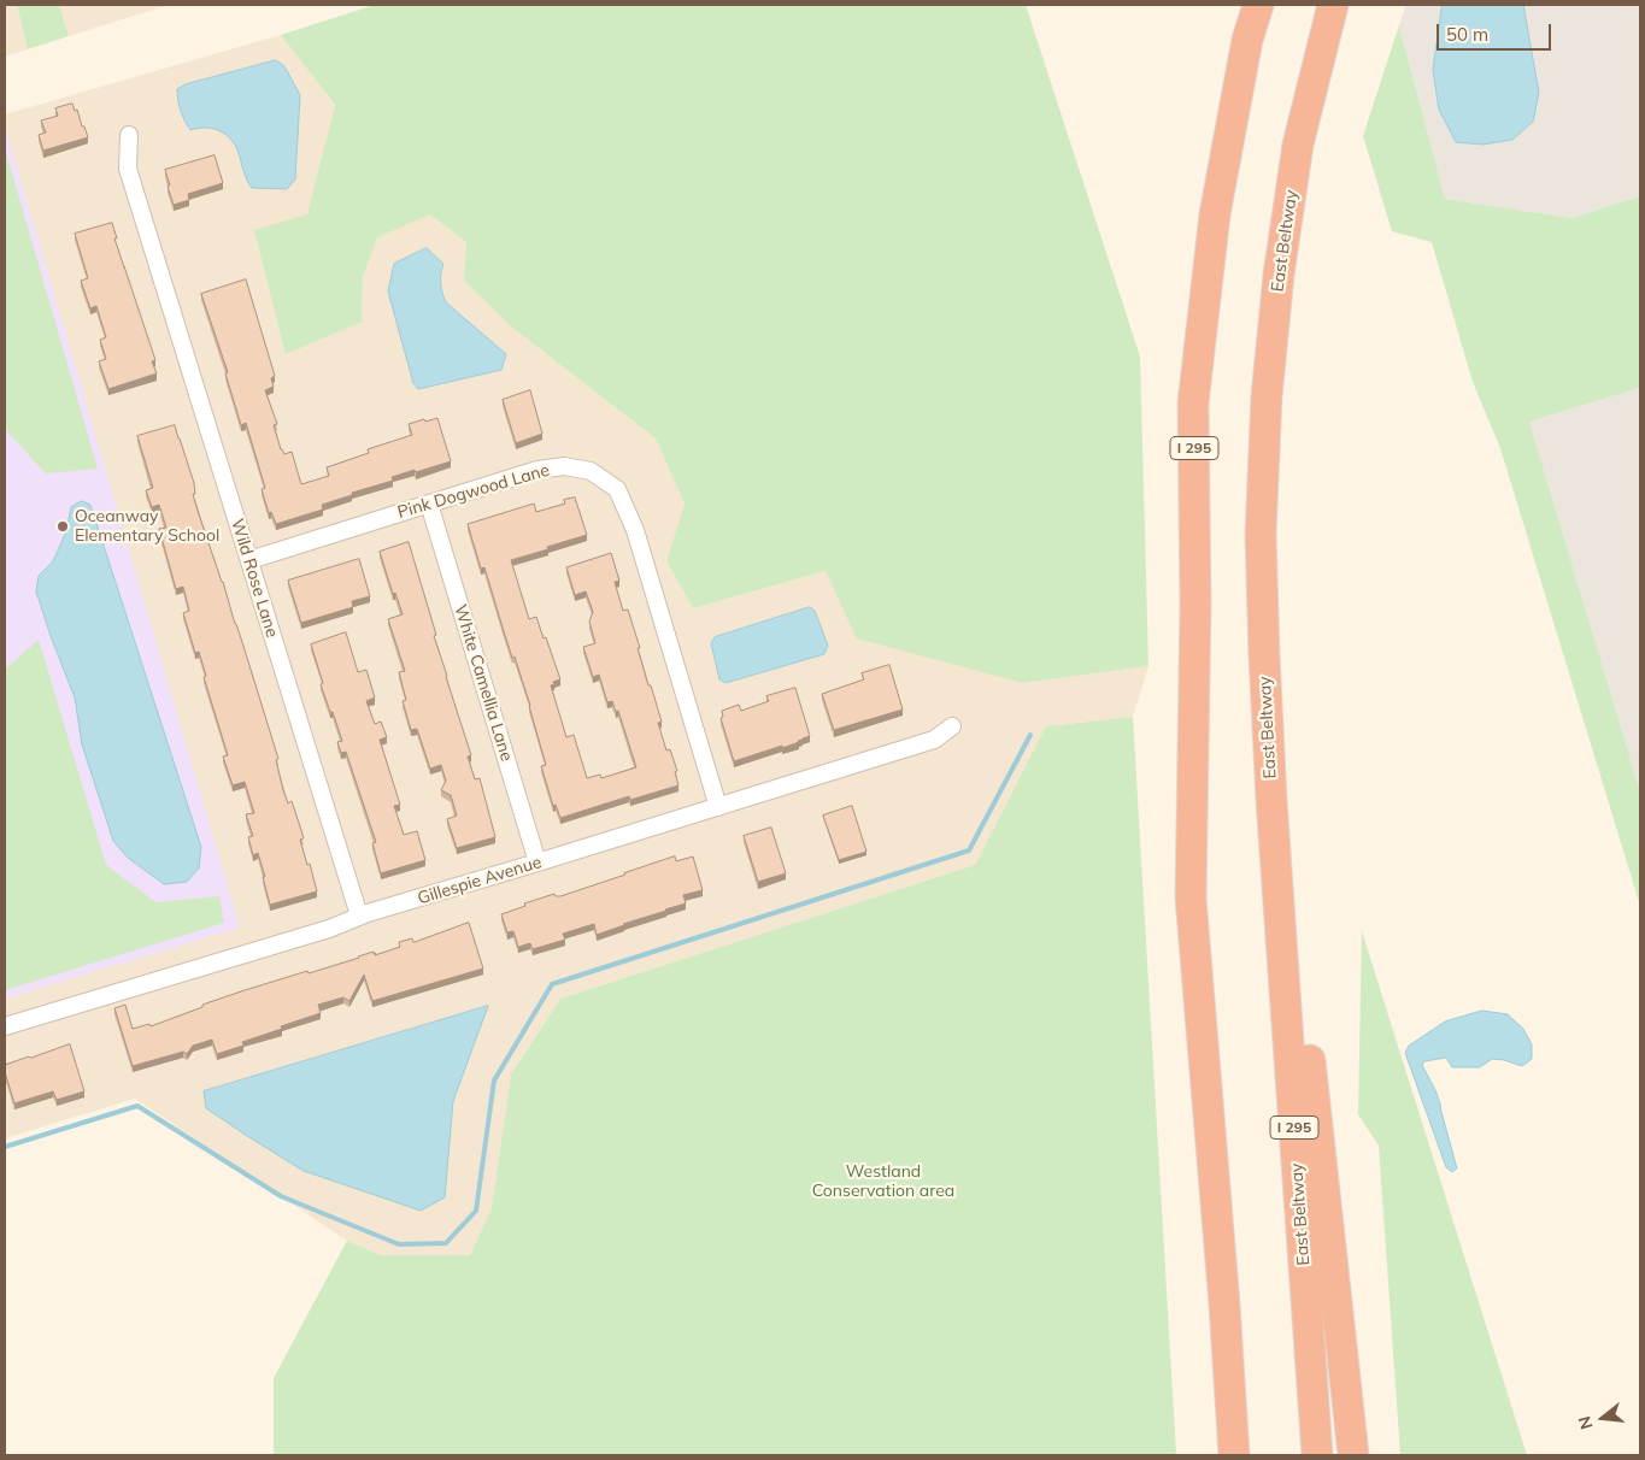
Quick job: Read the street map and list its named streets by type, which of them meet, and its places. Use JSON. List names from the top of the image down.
{
  "streets": {
    "highway": ["East Beltway", "I 295"],
    "street": [
      "Pink Dogwood Lane",
      "Wild Rose Lane",
      "White Camellia Lane",
      "Gillespie Avenue"
    ]
  },
  "crossings": [
    ["Pink Dogwood Lane", "Wild Rose Lane"],
    ["Pink Dogwood Lane", "White Camellia Lane"],
    ["Pink Dogwood Lane", "Gillespie Avenue"],
    ["Wild Rose Lane", "Gillespie Avenue"],
    ["White Camellia Lane", "Gillespie Avenue"]
  ],
  "parks": ["Westland Conservation area"],
  "places": ["Oceanway Elementary School"],
  "scale_bar": "50 m",
  "north": "left"
}
